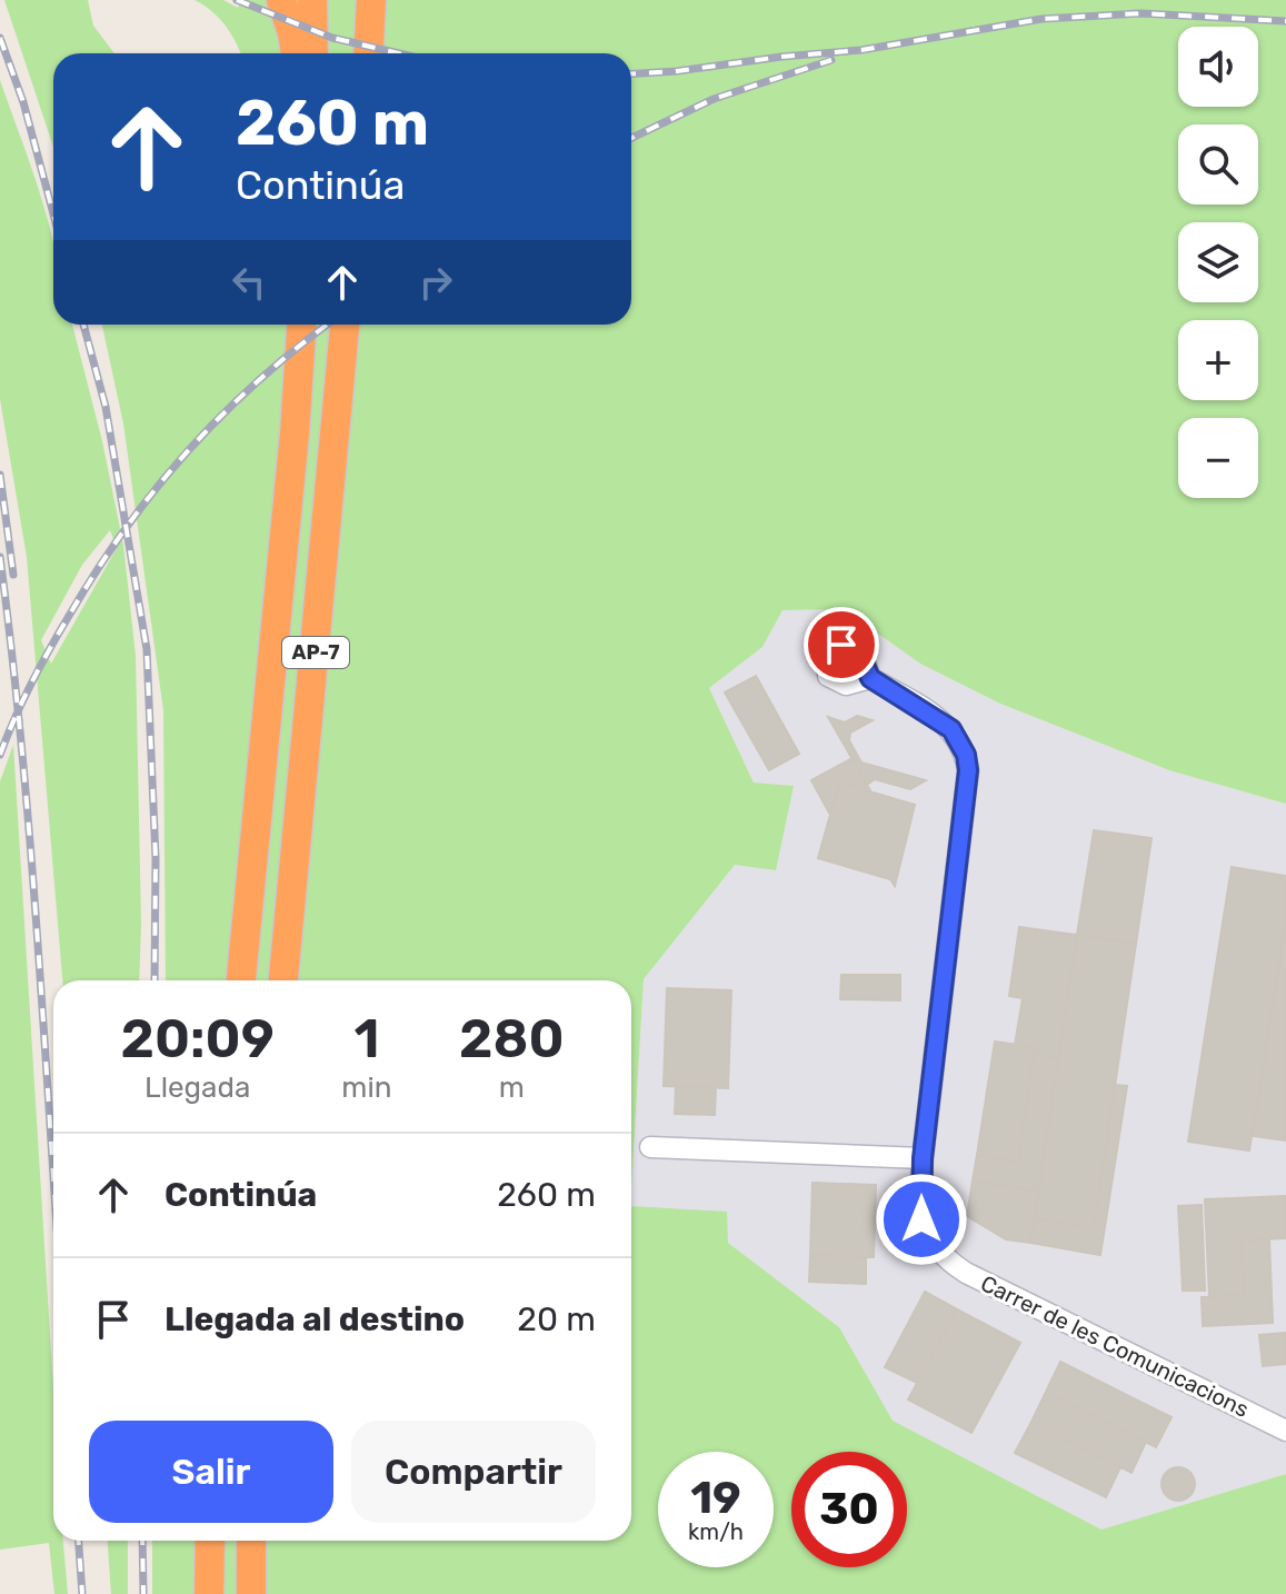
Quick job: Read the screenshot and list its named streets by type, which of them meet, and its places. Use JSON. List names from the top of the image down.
{
  "streets": {
    "highway": ["AP-7"],
    "street": ["Carrer de les Comunicacions"]
  },
  "page": {
    "map_buttons": ["+", "−"],
    "turn": ["260 m", "Continúa"],
    "eta": [
      "20:09",
      "Llegada",
      "1",
      "min",
      "280",
      "m"
    ],
    "list": [
      {
        "name": "Continúa",
        "value": "260 m"
      },
      {
        "name": "Llegada al destino",
        "value": "20 m"
      }
    ],
    "buttons": ["Salir", "Compartir"],
    "speed": "19 km/h",
    "limit": "30"
  }
}
